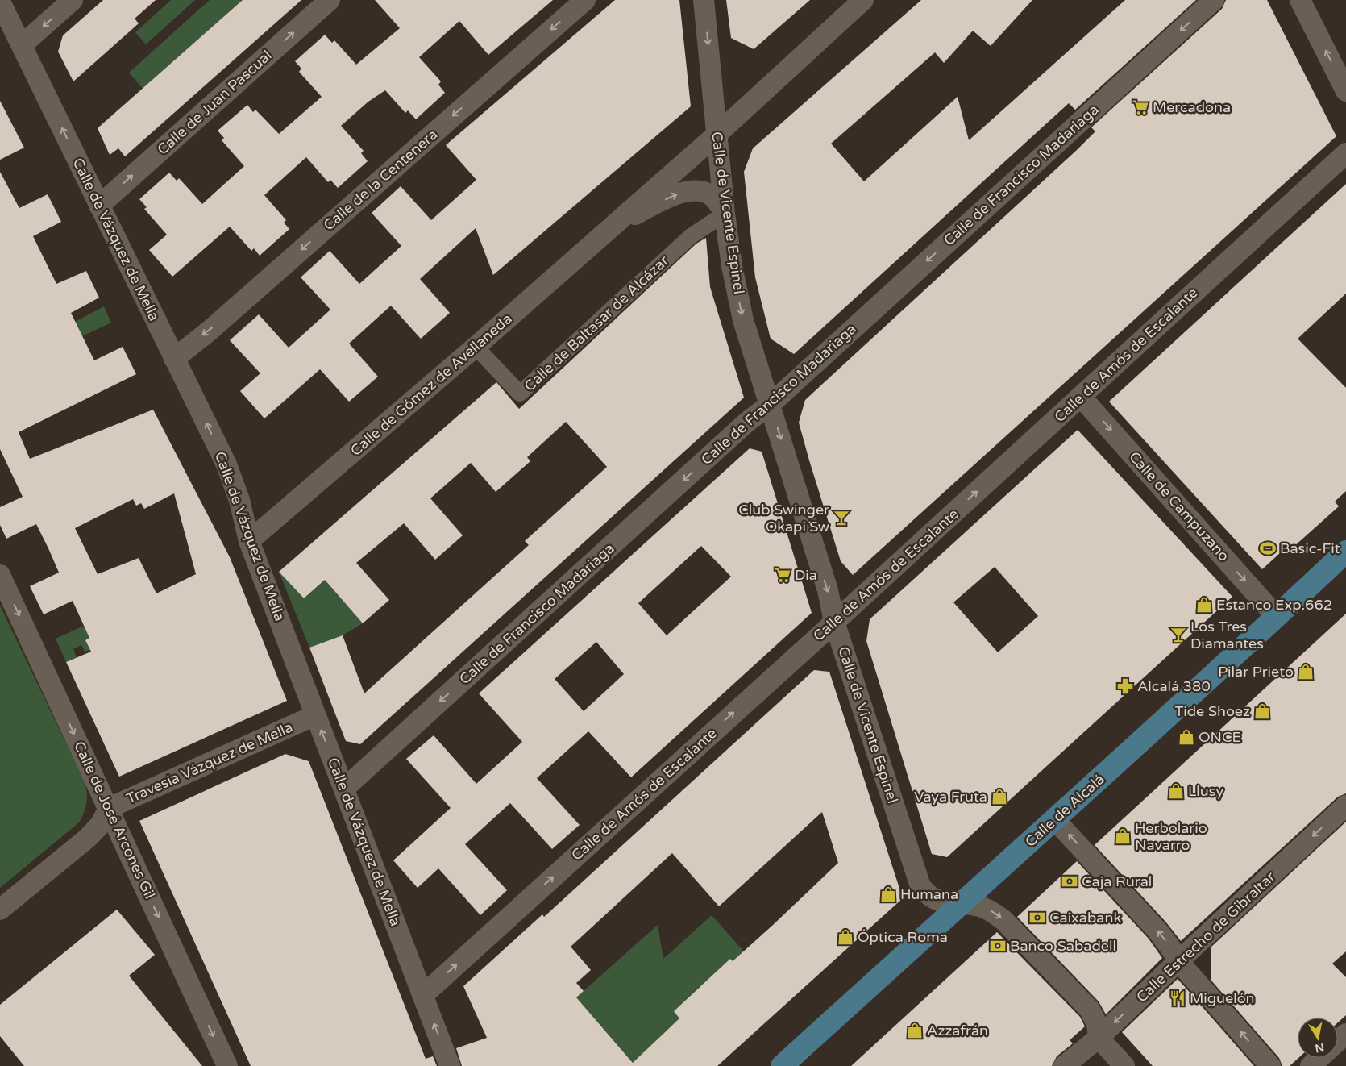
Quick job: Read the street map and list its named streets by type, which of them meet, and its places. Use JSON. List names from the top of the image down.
{
  "streets": {
    "main road": ["Calle de Alcalá"],
    "street": [
      "Calle de Juan Pascual",
      "Calle de Francisco Madariaga",
      "Calle de la Centenera",
      "Calle de Vicente Espinel",
      "Calle de Vázquez de Mella",
      "Calle de Baltasar de Alcázar",
      "Calle de Amós de Escalante",
      "Calle de Gómez de Avellaneda",
      "Calle de Campuzano",
      "Travesía Vázquez de Mella",
      "Calle de José Arcones Gil",
      "Calle Estrecho de Gibraltar"
    ]
  },
  "crossings": [
    ["Calle de Juan Pascual", "Calle de Vázquez de Mella"],
    ["Calle de Francisco Madariaga", "Calle de Vicente Espinel"],
    ["Calle de Francisco Madariaga", "Calle de Vázquez de Mella"],
    ["Calle de la Centenera", "Calle de Vázquez de Mella"],
    ["Calle de Vicente Espinel", "Calle de Baltasar de Alcázar"],
    ["Calle de Vicente Espinel", "Calle de Amós de Escalante"],
    ["Calle de Vicente Espinel", "Calle de Gómez de Avellaneda"],
    ["Calle de Vicente Espinel", "Calle de Alcalá"],
    ["Calle de Vicente Espinel", "Calle Estrecho de Gibraltar"],
    ["Calle de Vázquez de Mella", "Calle de Amós de Escalante"],
    ["Calle de Vázquez de Mella", "Calle de Gómez de Avellaneda"],
    ["Calle de Vázquez de Mella", "Travesía Vázquez de Mella"],
    ["Calle de Baltasar de Alcázar", "Calle de Gómez de Avellaneda"],
    ["Calle de Amós de Escalante", "Calle de Campuzano"],
    ["Calle de Campuzano", "Calle de Alcalá"],
    ["Travesía Vázquez de Mella", "Calle de José Arcones Gil"]
  ],
  "one_way": [
    "Calle de Juan Pascual",
    "Calle de Francisco Madariaga",
    "Calle de la Centenera",
    "Calle de Vázquez de Mella",
    "Calle de Amós de Escalante",
    "Calle de Campuzano",
    "Calle de José Arcones Gil",
    "Calle Estrecho de Gibraltar"
  ],
  "places": {
    "supermarket": ["Mercadona", "Dia"],
    "bar": ["Club Swinger Okapi´Sw", "Los Tres Diamantes"],
    "sports": ["Basic-Fit"],
    "shop": [
      "Estanco Exp.662",
      "Pilar Prieto",
      "Tide Shoez",
      "ONCE",
      "Llusy",
      "Vaya Fruta",
      "Herbolario Navarro",
      "Humana",
      "Óptica Roma",
      "Azzafrán"
    ],
    "pharmacy": ["Alcalá 380"],
    "bank": ["Caja Rural", "Caixabank", "Banco Sabadell"],
    "restaurant": ["Miguelón"]
  },
  "north": "bottom"
}
